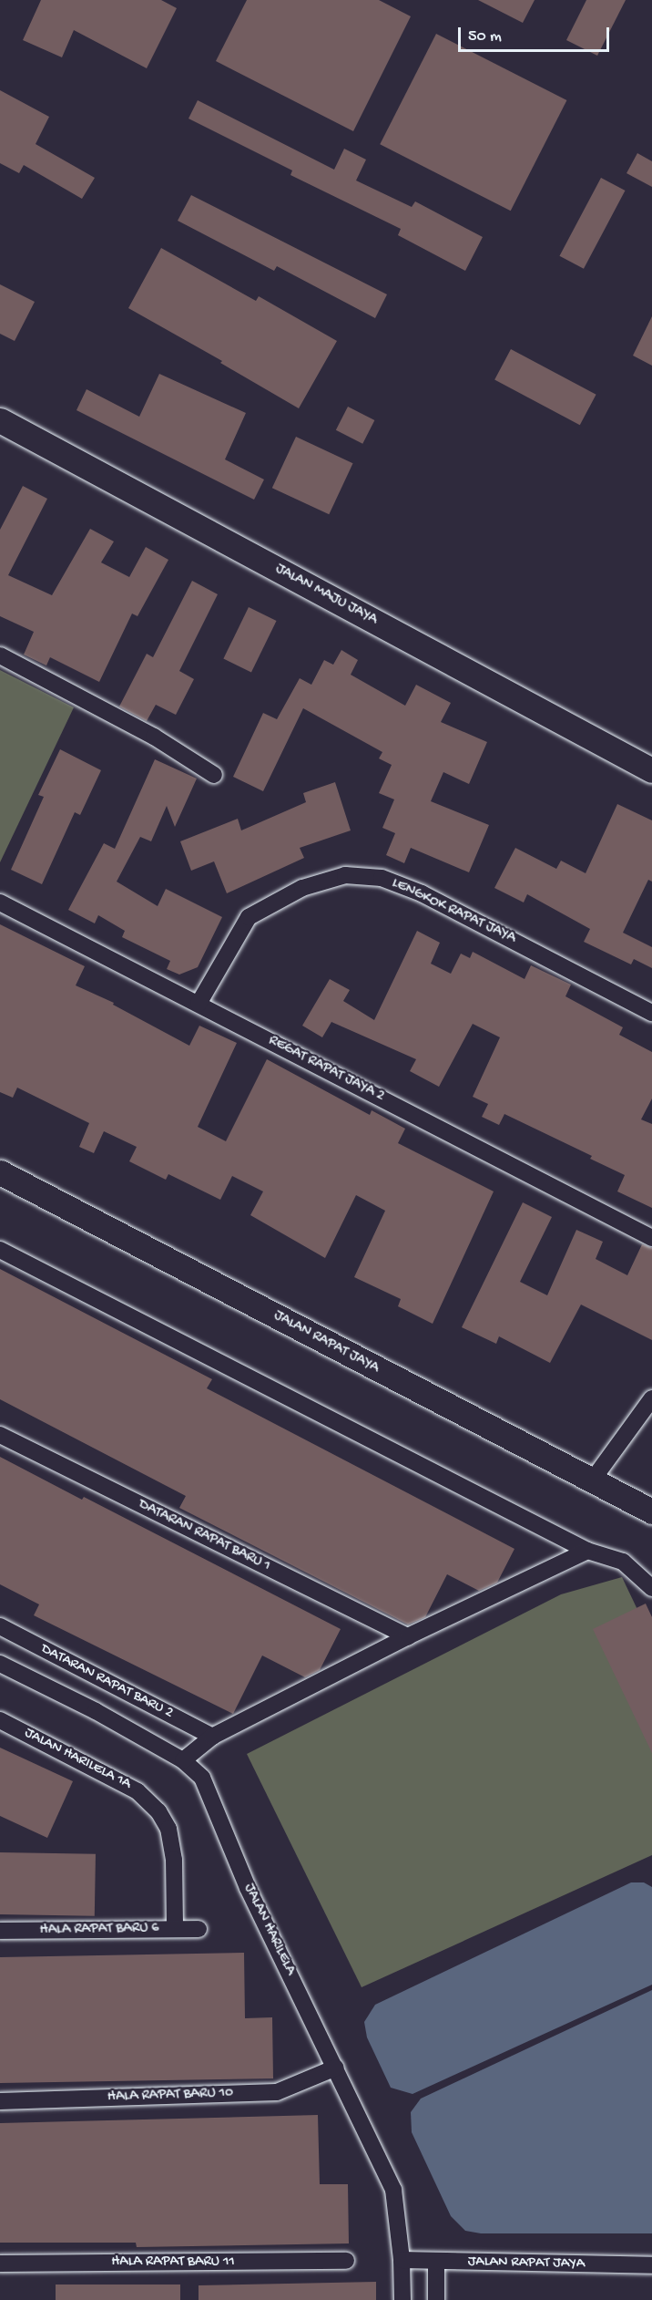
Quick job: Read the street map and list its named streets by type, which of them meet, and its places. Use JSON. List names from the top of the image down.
{
  "streets": {
    "street": [
      "JALAN MAJU JAYA",
      "LENGKOK RAPAT JAYA",
      "REGAT RAPAT JAYA 2",
      "JALAN RAPAT JAYA",
      "DATARAN RAPAT BARU 1",
      "DATARAN RAPAT BARU 2",
      "JALAN HARILELA 1A",
      "HALA RAPAT BARU 6",
      "JALAN HARILELA",
      "HALA RAPAT BARU 10",
      "HALA RAPAT BARU 11"
    ]
  },
  "crossings": [
    ["LENGKOK RAPAT JAYA", "REGAT RAPAT JAYA 2"],
    ["JALAN RAPAT JAYA", "JALAN HARILELA"],
    ["JALAN HARILELA 1A", "HALA RAPAT BARU 6"],
    ["JALAN HARILELA", "HALA RAPAT BARU 10"]
  ],
  "scale_bar": "50 m"
}
